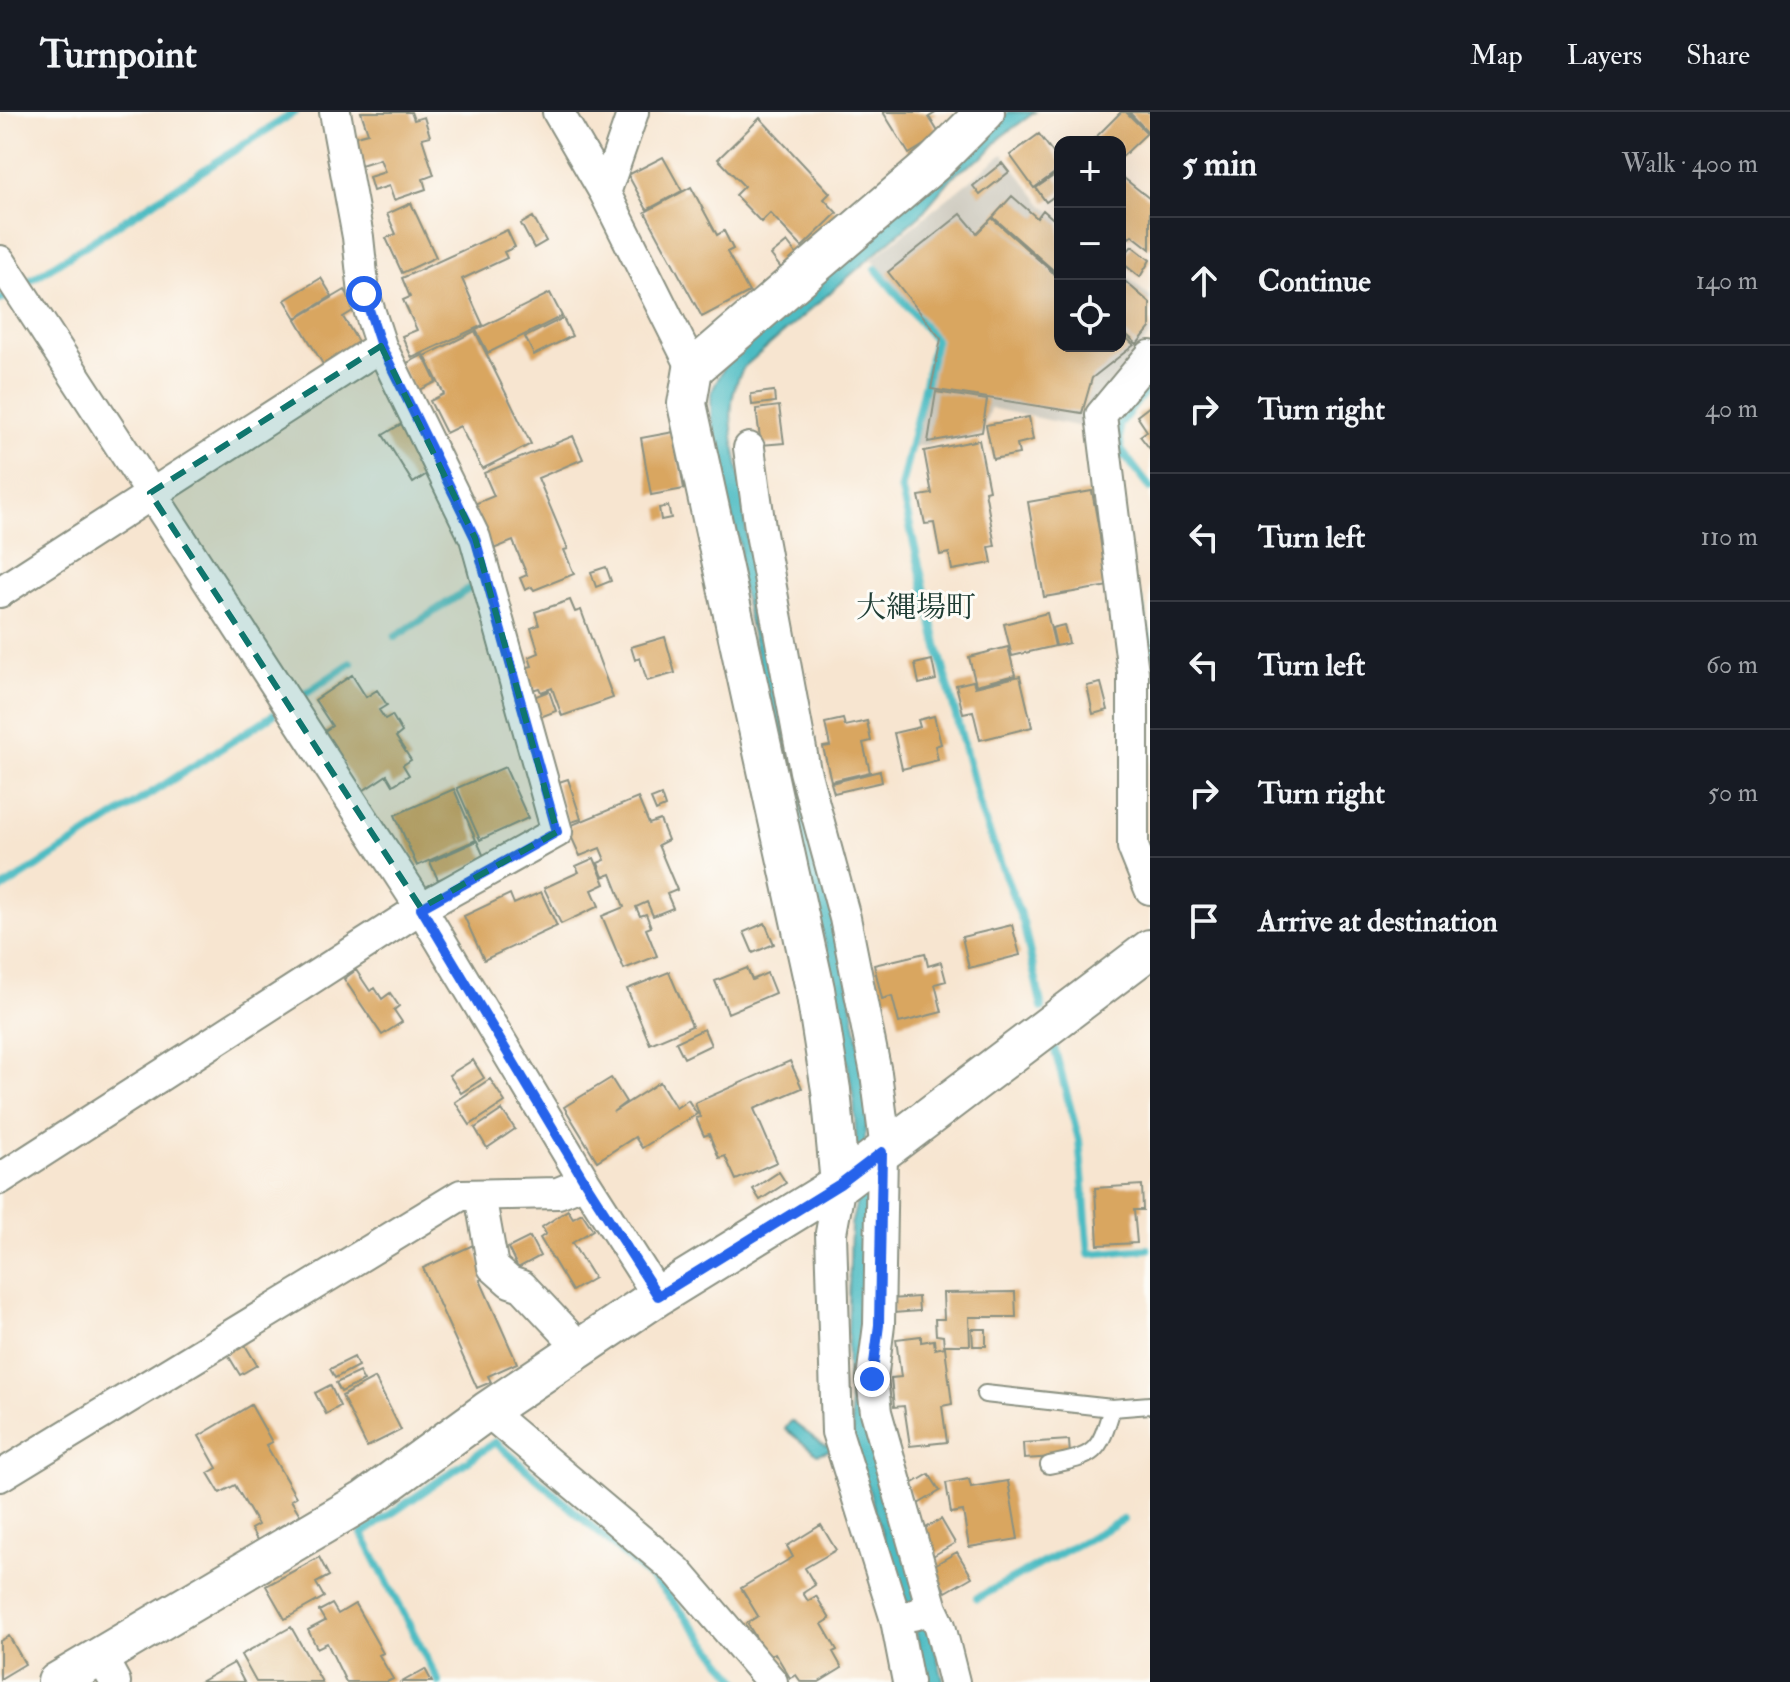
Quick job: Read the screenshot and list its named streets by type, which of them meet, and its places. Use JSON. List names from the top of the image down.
{
  "districts": ["大縄場町"],
  "page": {
    "header": "Turnpoint",
    "nav": ["Map", "Layers", "Share"],
    "heading": ["5 min", "Walk · 400 m"],
    "map_buttons": ["+", "−"],
    "list": [
      ["Continue", "140 m"],
      ["Turn right", "40 m"],
      ["Turn left", "110 m"],
      ["Turn left", "60 m"],
      ["Turn right", "50 m"],
      "Arrive at destination"
    ]
  }
}
